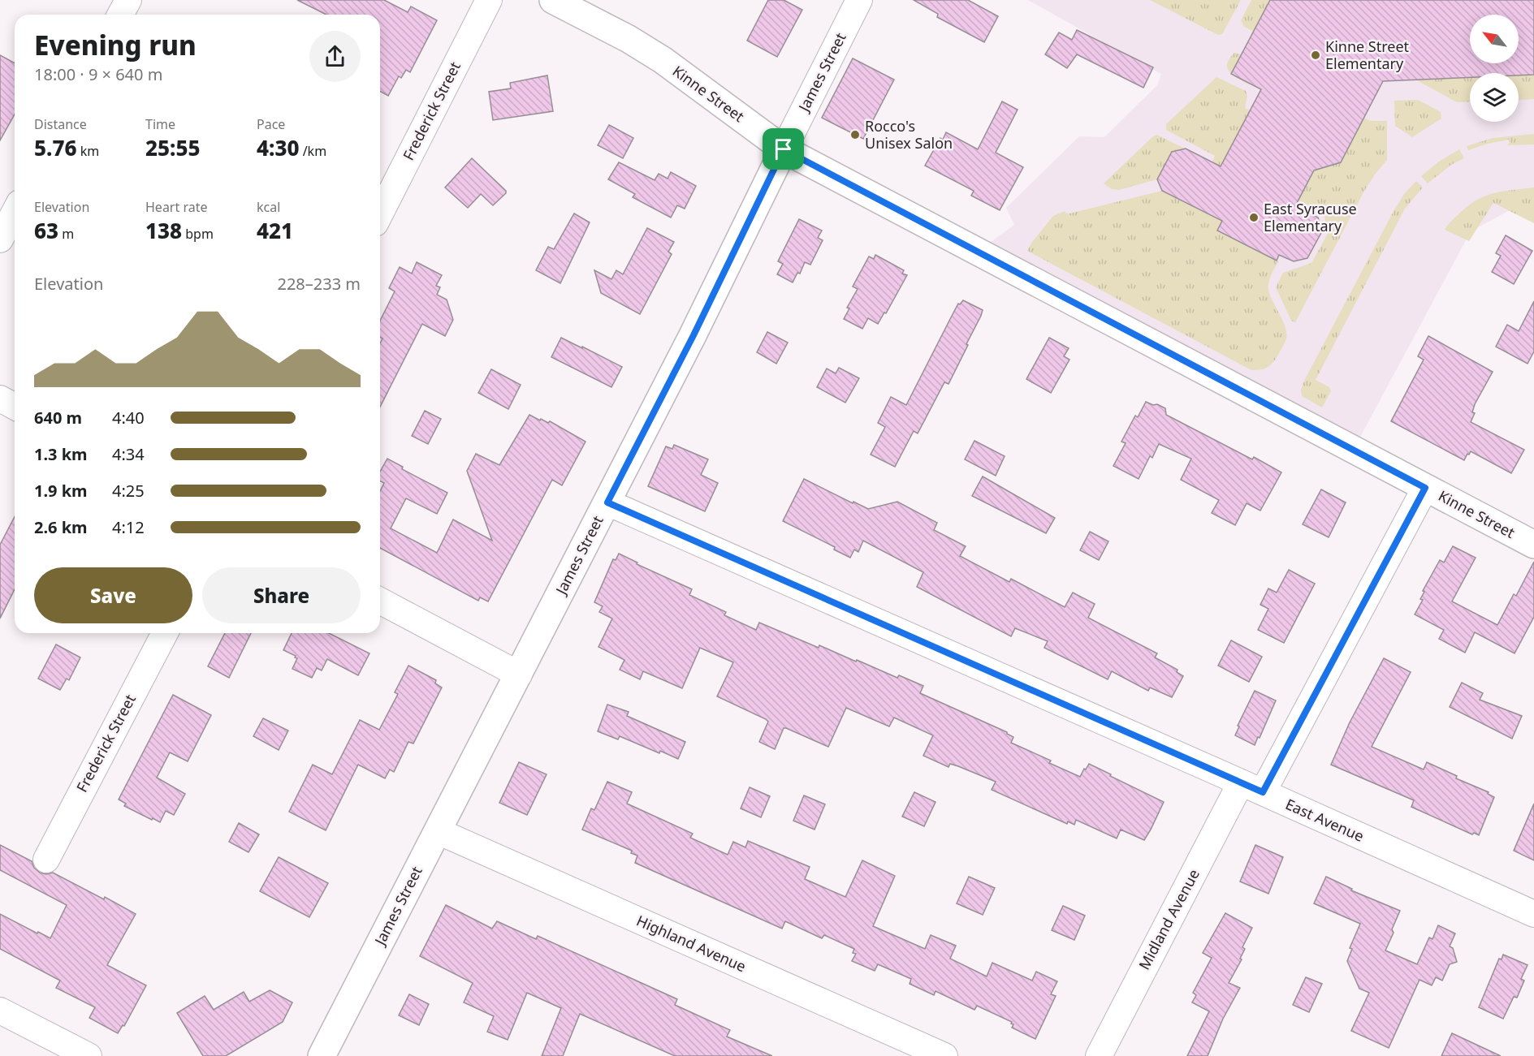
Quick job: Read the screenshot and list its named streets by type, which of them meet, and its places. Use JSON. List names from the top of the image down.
{
  "streets": {
    "street": [
      "James Street",
      "Kinne Street",
      "Frederick Street",
      "East Avenue",
      "Midland Avenue",
      "Highland Avenue"
    ]
  },
  "crossings": [
    ["James Street", "Kinne Street"],
    ["James Street", "East Avenue"],
    ["James Street", "Highland Avenue"],
    ["Kinne Street", "Midland Avenue"],
    ["East Avenue", "Midland Avenue"]
  ],
  "places": ["Kinne Street Elementary", "Rocco's Unisex Salon", "East Syracuse Elementary"],
  "north": "top left",
  "page": {
    "heading": ["Evening run", "18:00 · 9 × 640 m"],
    "stats": [
      ["Distance", "5.76 km"],
      ["Time", "25:55"],
      ["Pace", "4:30 /km"],
      ["Elevation", "63 m"],
      ["Heart rate", "138 bpm"],
      ["kcal", "421"]
    ],
    "chart": ["Elevation", "228–233 m"],
    "list": [
      {
        "name": "640 m",
        "note": "4:40"
      },
      {
        "name": "1.3 km",
        "note": "4:34"
      },
      {
        "name": "1.9 km",
        "note": "4:25"
      },
      {
        "name": "2.6 km",
        "note": "4:12"
      }
    ],
    "buttons": ["Save", "Share"]
  }
}
